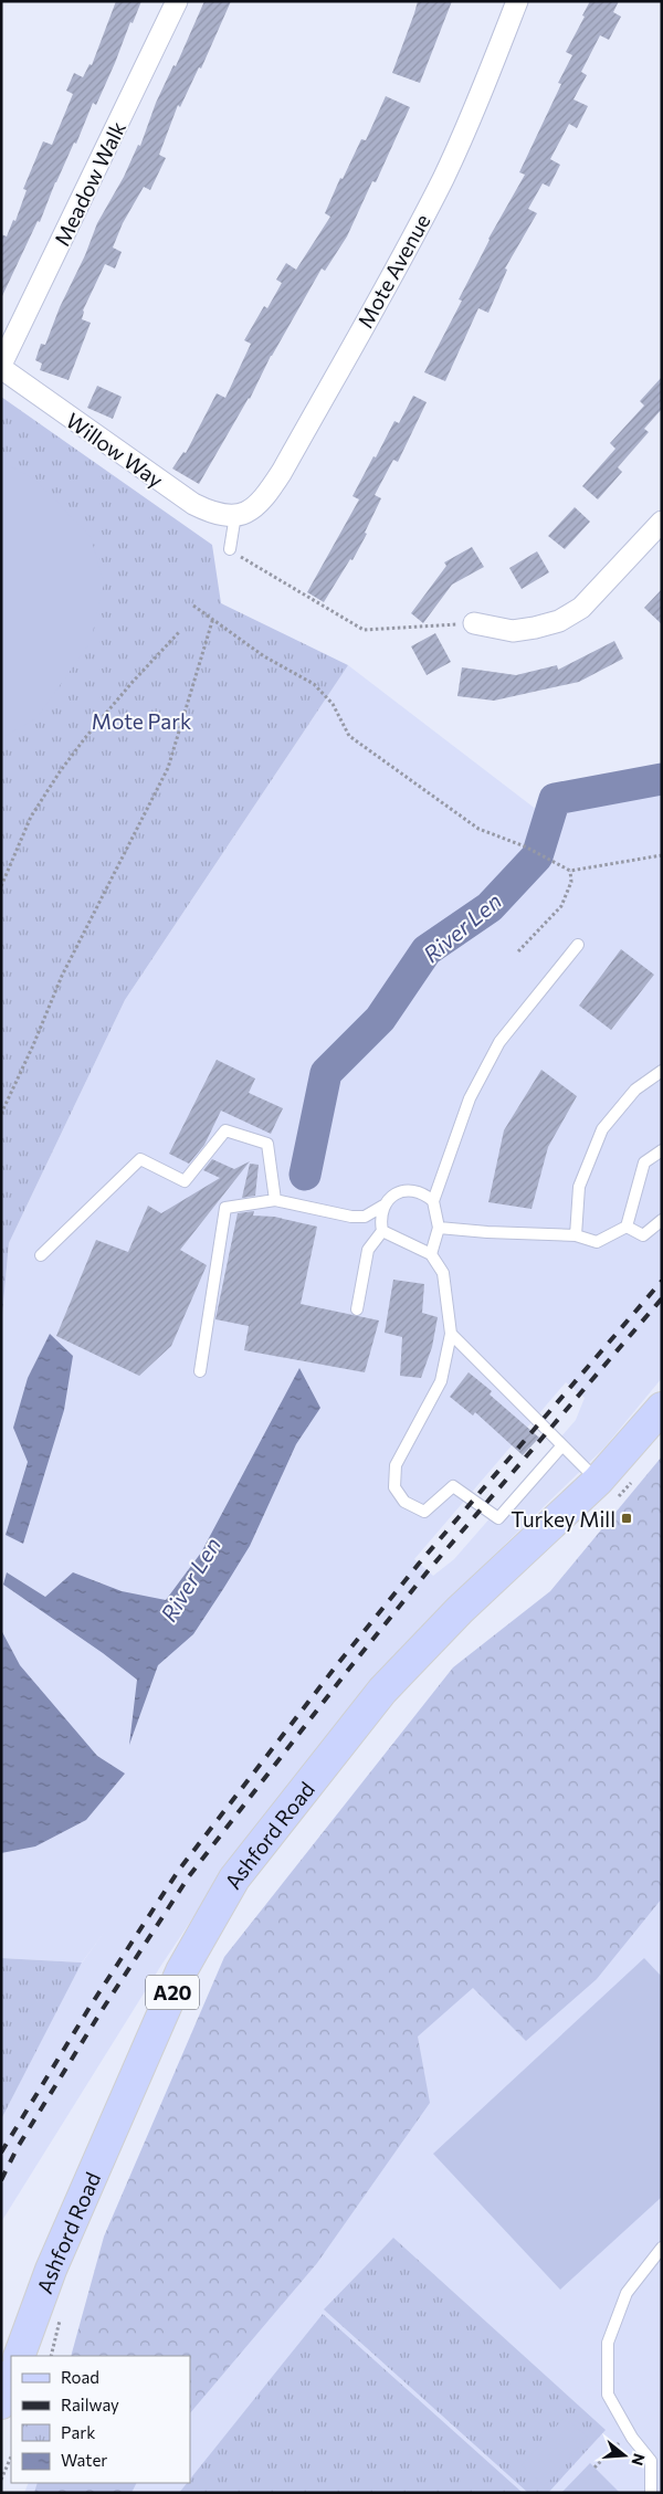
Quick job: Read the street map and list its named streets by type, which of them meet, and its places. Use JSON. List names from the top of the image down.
{
  "streets": {
    "main road": ["Ashford Road", "A20"],
    "street": ["Meadow Walk", "Mote Avenue", "Willow Way"]
  },
  "crossings": [
    ["Meadow Walk", "Willow Way"],
    ["Mote Avenue", "Willow Way"]
  ],
  "water": ["River Len"],
  "parks": ["Mote Park"],
  "places": {
    "transit": ["Turkey Mill"]
  },
  "legend": [
    "Road",
    "Railway",
    "Park",
    "Water"
  ],
  "north": "right"
}
